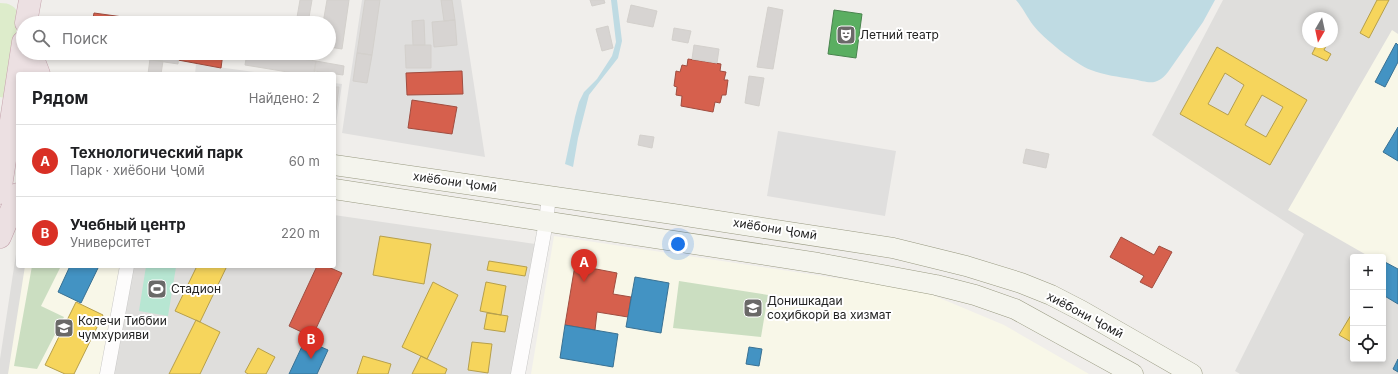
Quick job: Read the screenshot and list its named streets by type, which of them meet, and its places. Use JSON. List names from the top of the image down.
{
  "streets": {
    "main road": ["хиёбони Ҷомӣ"]
  },
  "places": {
    "theatre": ["Летний театр"],
    "sports": ["Стадион"],
    "school or university": ["Донишкадаи соҳибкорӣ ва хизмат", "Колечи Тиббии чумхурияви"]
  },
  "north": "bottom",
  "page": {
    "search": "Поиск",
    "heading": ["Рядом", "Найдено: 2"],
    "list": [
      {
        "mark": "A",
        "name": "Технологический парк",
        "note": "Парк · хиёбони Ҷомӣ",
        "value": "60 m"
      },
      {
        "mark": "B",
        "name": "Учебный центр",
        "note": "Университет",
        "value": "220 m"
      }
    ],
    "pins": ["A", "B"],
    "map_buttons": ["+", "−"]
  }
}
